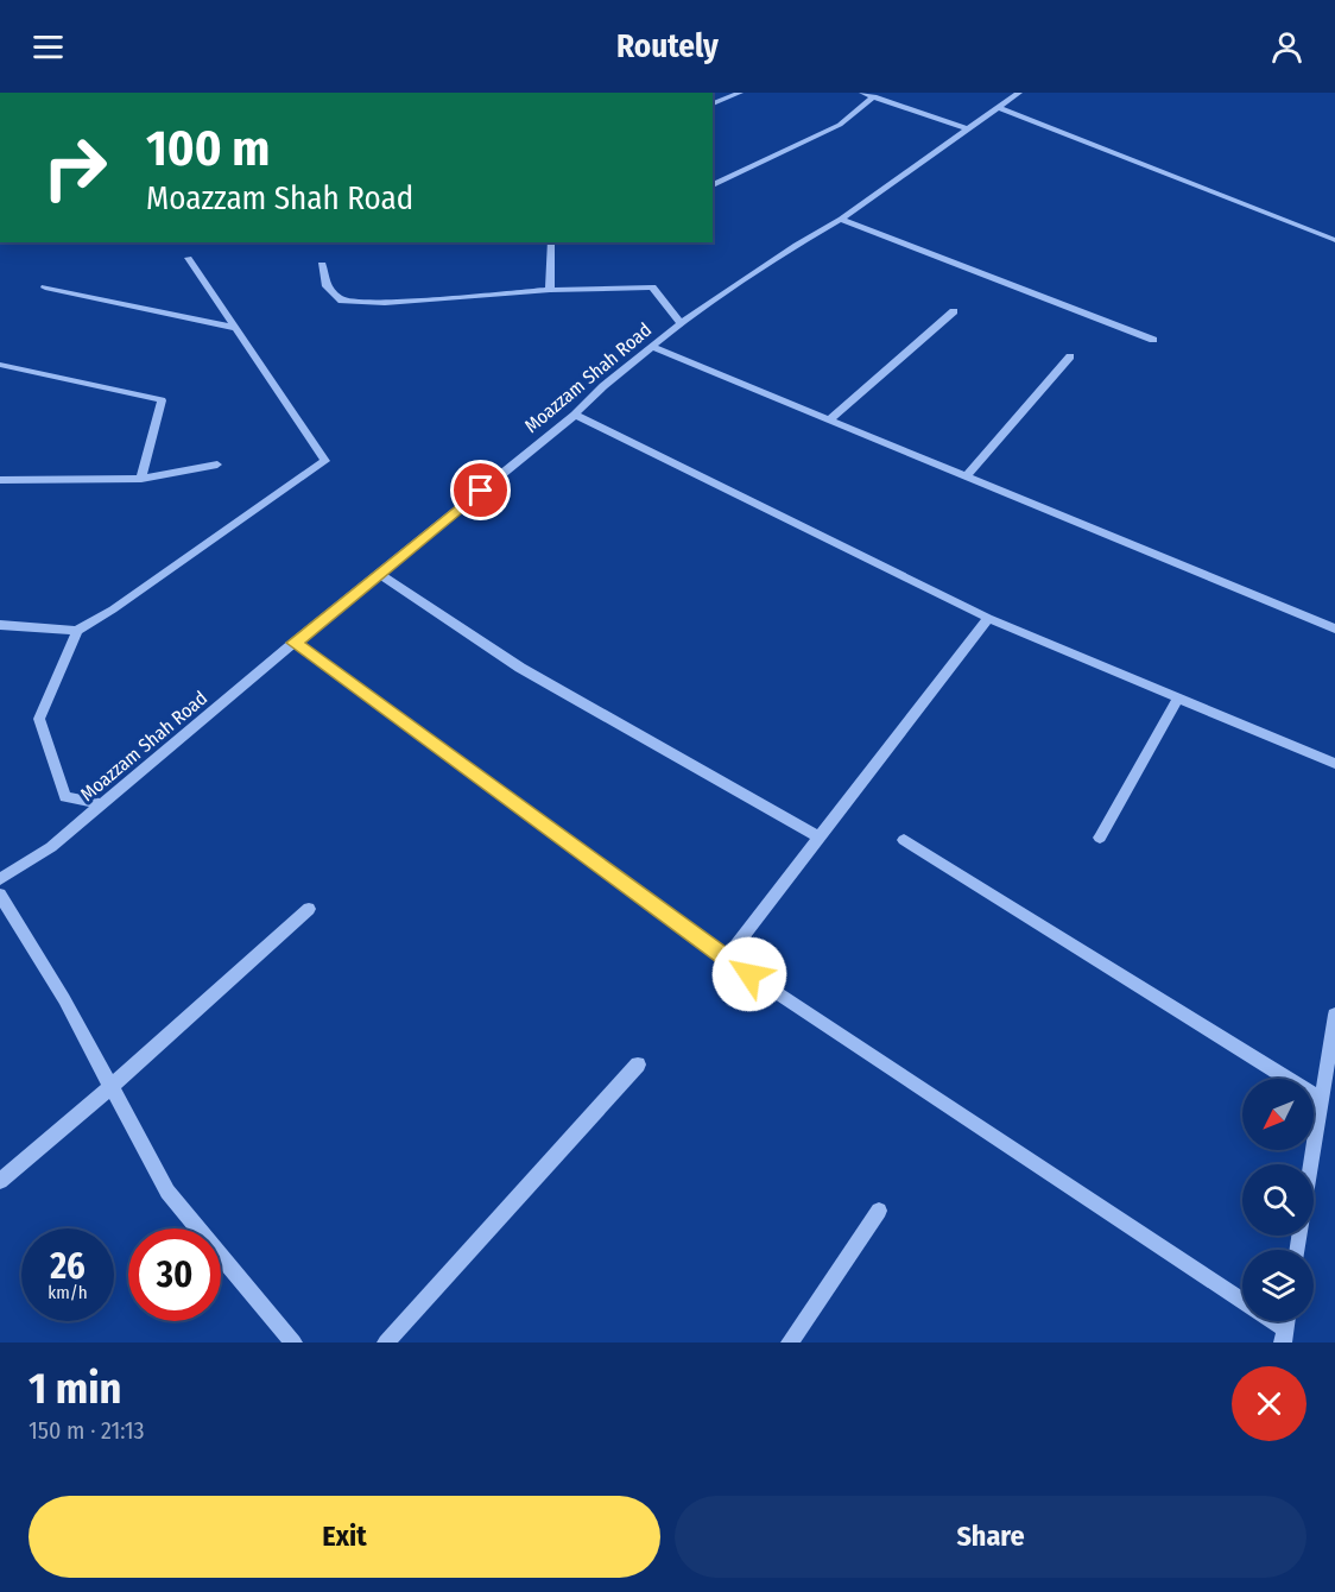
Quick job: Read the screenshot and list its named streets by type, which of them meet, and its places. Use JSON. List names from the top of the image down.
{
  "streets": {
    "street": ["Moazzam Shah Road"]
  },
  "north": "bottom left",
  "page": {
    "header": "Routely",
    "turn": ["100 m", "Moazzam Shah Road"],
    "speed": "26 km/h",
    "limit": "30",
    "heading": ["1 min", "150 m · 21:13"],
    "buttons": ["Exit", "Share"]
  }
}
